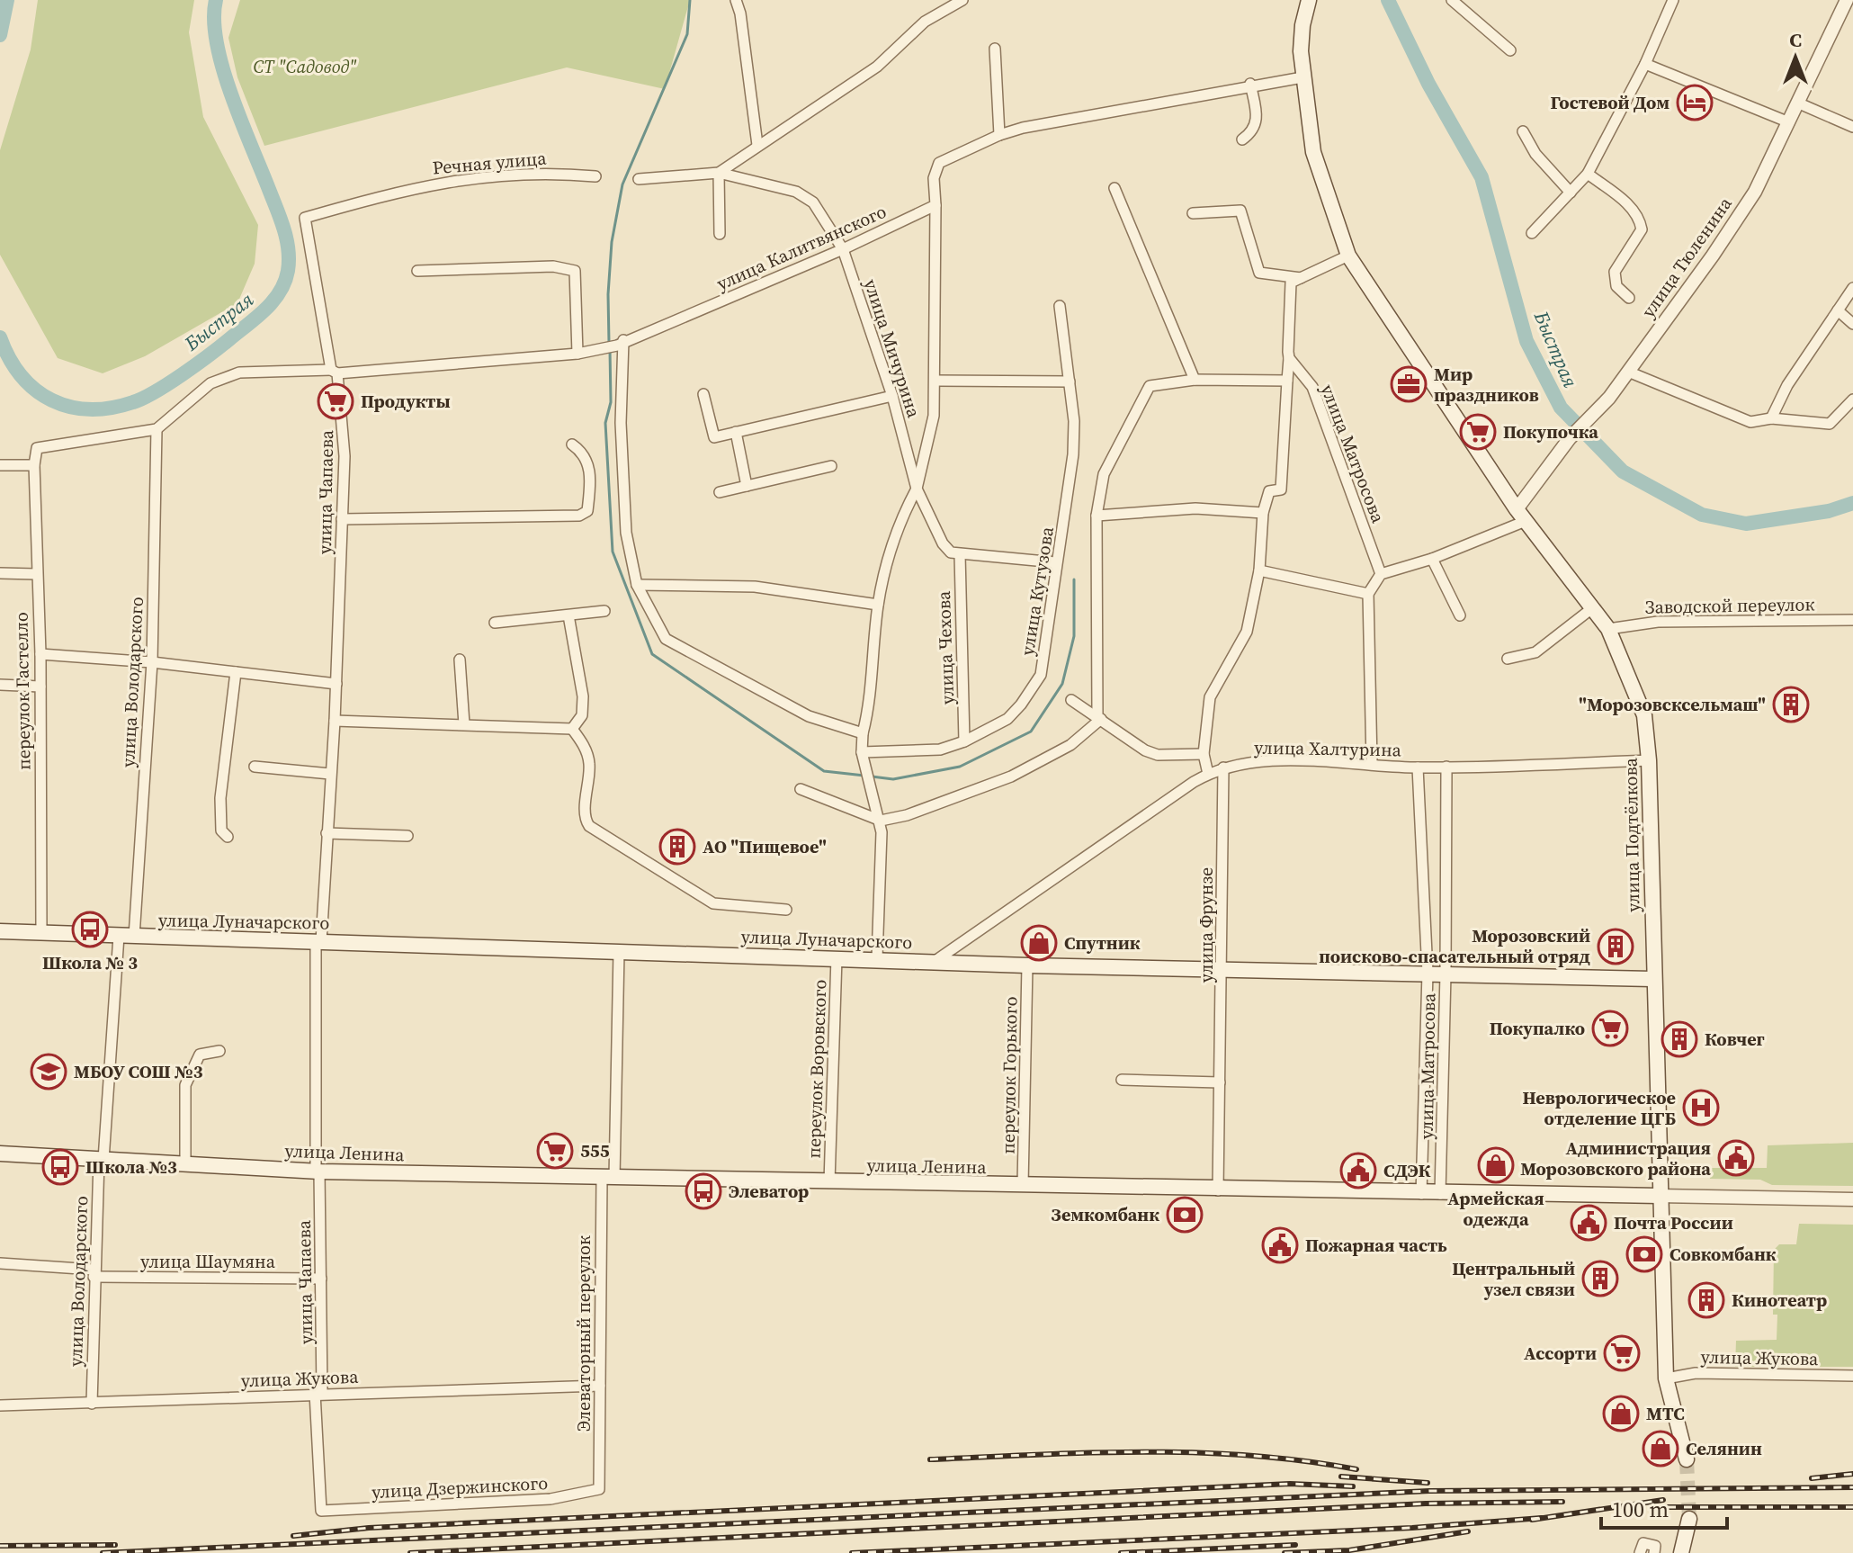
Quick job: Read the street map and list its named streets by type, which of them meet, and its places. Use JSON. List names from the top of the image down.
{
  "streets": {
    "main road": ["улица Подтёлкова", "улица Луначарского", "улица Ленина"],
    "street": [
      "Речная улица",
      "улица Калитвянского",
      "улица Тюленина",
      "улица Мичурина",
      "улица Матросова",
      "улица Чапаева",
      "улица Кутузова",
      "Заводской переулок",
      "улица Чехова",
      "улица Володарского",
      "переулок Гастелло",
      "улица Халтурина",
      "улица Фрунзе",
      "переулок Воровского",
      "переулок Горького",
      "улица Шаумяна",
      "Элеваторный переулок",
      "улица Жукова",
      "улица Дзержинского"
    ]
  },
  "crossings": [
    ["Речная улица", "улица Чапаева"],
    ["улица Калитвянского", "улица Мичурина"],
    ["улица Калитвянского", "улица Чапаева"],
    ["улица Калитвянского", "улица Володарского"],
    ["улица Калитвянского", "переулок Гастелло"],
    ["улица Тюленина", "улица Подтёлкова"],
    ["улица Матросова", "улица Халтурина"],
    ["улица Матросова", "улица Луначарского"],
    ["улица Матросова", "улица Ленина"],
    ["улица Чапаева", "улица Луначарского"],
    ["улица Чапаева", "улица Ленина"],
    ["улица Чапаева", "улица Шаумяна"],
    ["улица Чапаева", "улица Жукова"],
    ["улица Чапаева", "улица Дзержинского"],
    ["улица Кутузова", "улица Чехова"],
    ["Заводской переулок", "улица Подтёлкова"],
    ["улица Володарского", "переулок Гастелло"],
    ["улица Володарского", "улица Луначарского"],
    ["улица Володарского", "улица Ленина"],
    ["улица Володарского", "улица Шаумяна"],
    ["улица Володарского", "улица Жукова"],
    ["переулок Гастелло", "улица Луначарского"],
    ["улица Халтурина", "улица Подтёлкова"],
    ["улица Халтурина", "улица Луначарского"],
    ["улица Халтурина", "улица Фрунзе"],
    ["улица Подтёлкова", "улица Луначарского"],
    ["улица Подтёлкова", "улица Ленина"],
    ["улица Подтёлкова", "улица Жукова"],
    ["улица Луначарского", "улица Фрунзе"],
    ["улица Луначарского", "переулок Воровского"],
    ["улица Луначарского", "переулок Горького"],
    ["улица Луначарского", "Элеваторный переулок"],
    ["улица Фрунзе", "улица Ленина"],
    ["переулок Воровского", "улица Ленина"],
    ["переулок Горького", "улица Ленина"],
    ["улица Ленина", "Элеваторный переулок"],
    ["Элеваторный переулок", "улица Жукова"],
    ["Элеваторный переулок", "улица Дзержинского"]
  ],
  "water": ["Быстрая"],
  "parks": ["СТ \"Садовод\""],
  "places": {
    "hotel": ["Гостевой Дом"],
    "office": ["Мир праздников"],
    "supermarket": [
      "Продукты",
      "Покупочка",
      "Покупалко",
      "555",
      "Ассорти"
    ],
    "building": [
      "\"Морозовсксельмаш\"",
      "АО \"Пищевое\"",
      "Морозовский поисково-спасательный отряд",
      "Ковчег",
      "Центральный узел связи",
      "Кинотеатр"
    ],
    "bus stop": ["Школа № 3", "Школа №3", "Элеватор"],
    "shop": [
      "Спутник",
      "Армейская одежда",
      "МТС",
      "Селянин"
    ],
    "school or university": ["МБОУ СОШ №3"],
    "hospital": ["Неврологическое отделение ЦГБ"],
    "public building": [
      "Администрация Морозовского района",
      "СДЭК",
      "Почта России",
      "Пожарная часть"
    ],
    "bank": ["Земкомбанк", "Совкомбанк"]
  },
  "scale_bar": "100 m",
  "north": "top"
}
